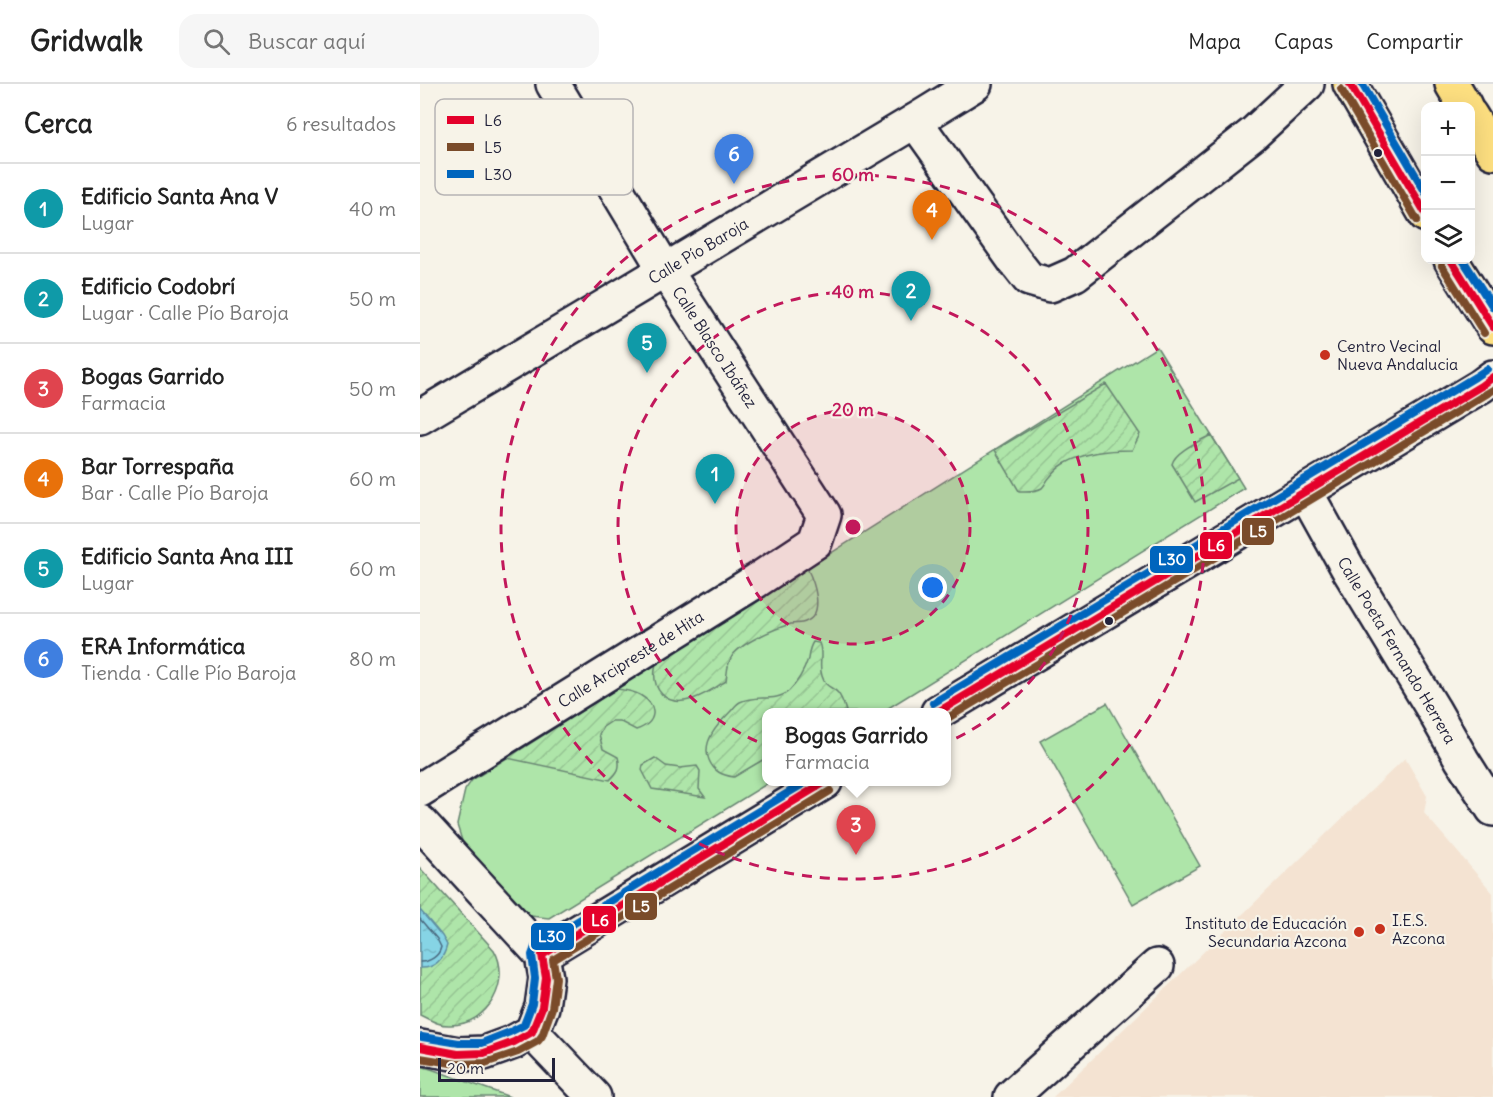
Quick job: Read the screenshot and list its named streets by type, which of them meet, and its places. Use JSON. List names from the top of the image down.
{
  "streets": {
    "street": [
      "Calle Pío Baroja",
      "Calle Blasco Ibáñez",
      "Calle Poeta Fernando Herrera",
      "Calle Arcipreste de Hita"
    ]
  },
  "crossings": [
    ["Calle Pío Baroja", "Calle Blasco Ibáñez"],
    ["Calle Blasco Ibáñez", "Calle Arcipreste de Hita"]
  ],
  "places": ["Centro Vecinal Nueva Andalucia", "I.E.S. Azcona", "Instituto de Educación Secundaria Azcona"],
  "lines": ["transit line L6", "transit line L30", "transit line L5"],
  "legend": ["L6", "L5", "L30"],
  "scale_bar": "20 m",
  "page": {
    "header": "Gridwalk",
    "search": "Buscar aquí",
    "nav": ["Mapa", "Capas", "Compartir"],
    "heading": ["Cerca", "6 resultados"],
    "map_buttons": ["+", "−"],
    "pins": [
      "6",
      "4",
      "2",
      "5",
      "1",
      "3"
    ],
    "list": [
      {
        "mark": "1",
        "name": "Edificio Santa Ana V",
        "note": "Lugar",
        "value": "40 m"
      },
      {
        "mark": "2",
        "name": "Edificio Codobrí",
        "note": "Lugar · Calle Pío Baroja",
        "value": "50 m"
      },
      {
        "mark": "3",
        "name": "Bogas Garrido",
        "note": "Farmacia",
        "value": "50 m"
      },
      {
        "mark": "4",
        "name": "Bar Torrespaña",
        "note": "Bar · Calle Pío Baroja",
        "value": "60 m"
      },
      {
        "mark": "5",
        "name": "Edificio Santa Ana III",
        "note": "Lugar",
        "value": "60 m"
      },
      {
        "mark": "6",
        "name": "ERA Informática",
        "note": "Tienda · Calle Pío Baroja",
        "value": "80 m"
      }
    ],
    "popup": ["Bogas Garrido", "Farmacia"],
    "scale": "20 m"
  },
  "rings": ["60 m", "40 m", "20 m"]
}
